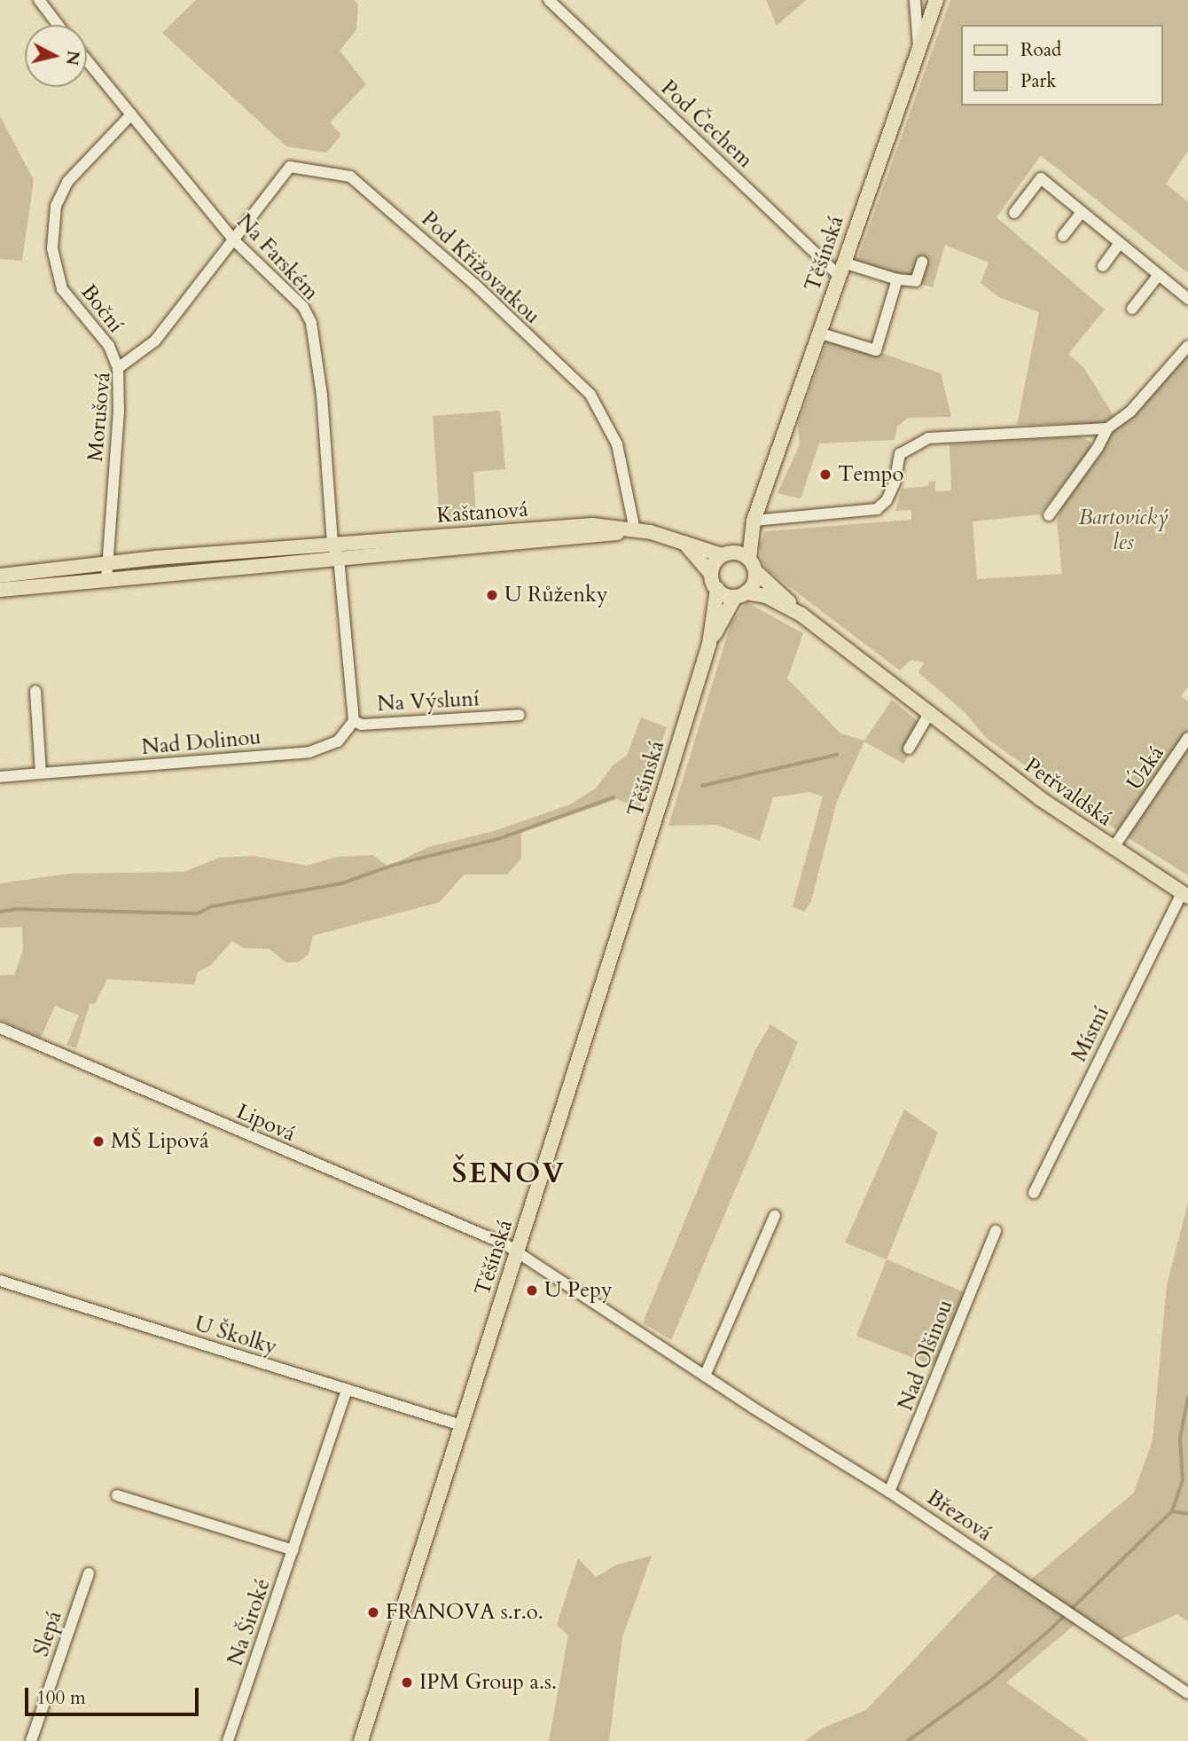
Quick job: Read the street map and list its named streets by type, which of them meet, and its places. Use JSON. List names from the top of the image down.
{
  "streets": {
    "main road": ["Těšínská", "Kaštanová", "Petřvaldská"],
    "street": [
      "Pod Čechem",
      "Na Farském",
      "Pod Křižovatkou",
      "Boční",
      "Morušová",
      "Na Výsluní",
      "Nad Dolinou",
      "Úzká",
      "Místní",
      "Lipová",
      "U Školky",
      "Nad Olšinou",
      "Březová",
      "Na Široké",
      "Slepá"
    ]
  },
  "crossings": [
    ["Pod Čechem", "Těšínská"],
    ["Těšínská", "Kaštanová"],
    ["Těšínská", "Petřvaldská"],
    ["Těšínská", "Lipová"],
    ["Těšínská", "U Školky"],
    ["Těšínská", "Březová"],
    ["Na Farském", "Pod Křižovatkou"],
    ["Na Farském", "Boční"],
    ["Na Farském", "Morušová"],
    ["Na Farském", "Kaštanová"],
    ["Na Farském", "Na Výsluní"],
    ["Pod Křižovatkou", "Morušová"],
    ["Pod Křižovatkou", "Kaštanová"],
    ["Boční", "Morušová"],
    ["Morušová", "Kaštanová"],
    ["Kaštanová", "Na Výsluní"],
    ["Kaštanová", "Petřvaldská"],
    ["Na Výsluní", "Nad Dolinou"],
    ["Úzká", "Petřvaldská"],
    ["Petřvaldská", "Místní"],
    ["Lipová", "Březová"],
    ["U Školky", "Na Široké"],
    ["Nad Olšinou", "Březová"]
  ],
  "districts": ["ŠENOV"],
  "parks": ["Bartovický les"],
  "places": [
    "Tempo",
    "U Růženky",
    "MŠ Lipová",
    "U Pepy",
    "FRANOVA s.r.o.",
    "IPM Group a.s."
  ],
  "legend": ["Road", "Park"],
  "scale_bar": "100 m",
  "north": "right"
}
